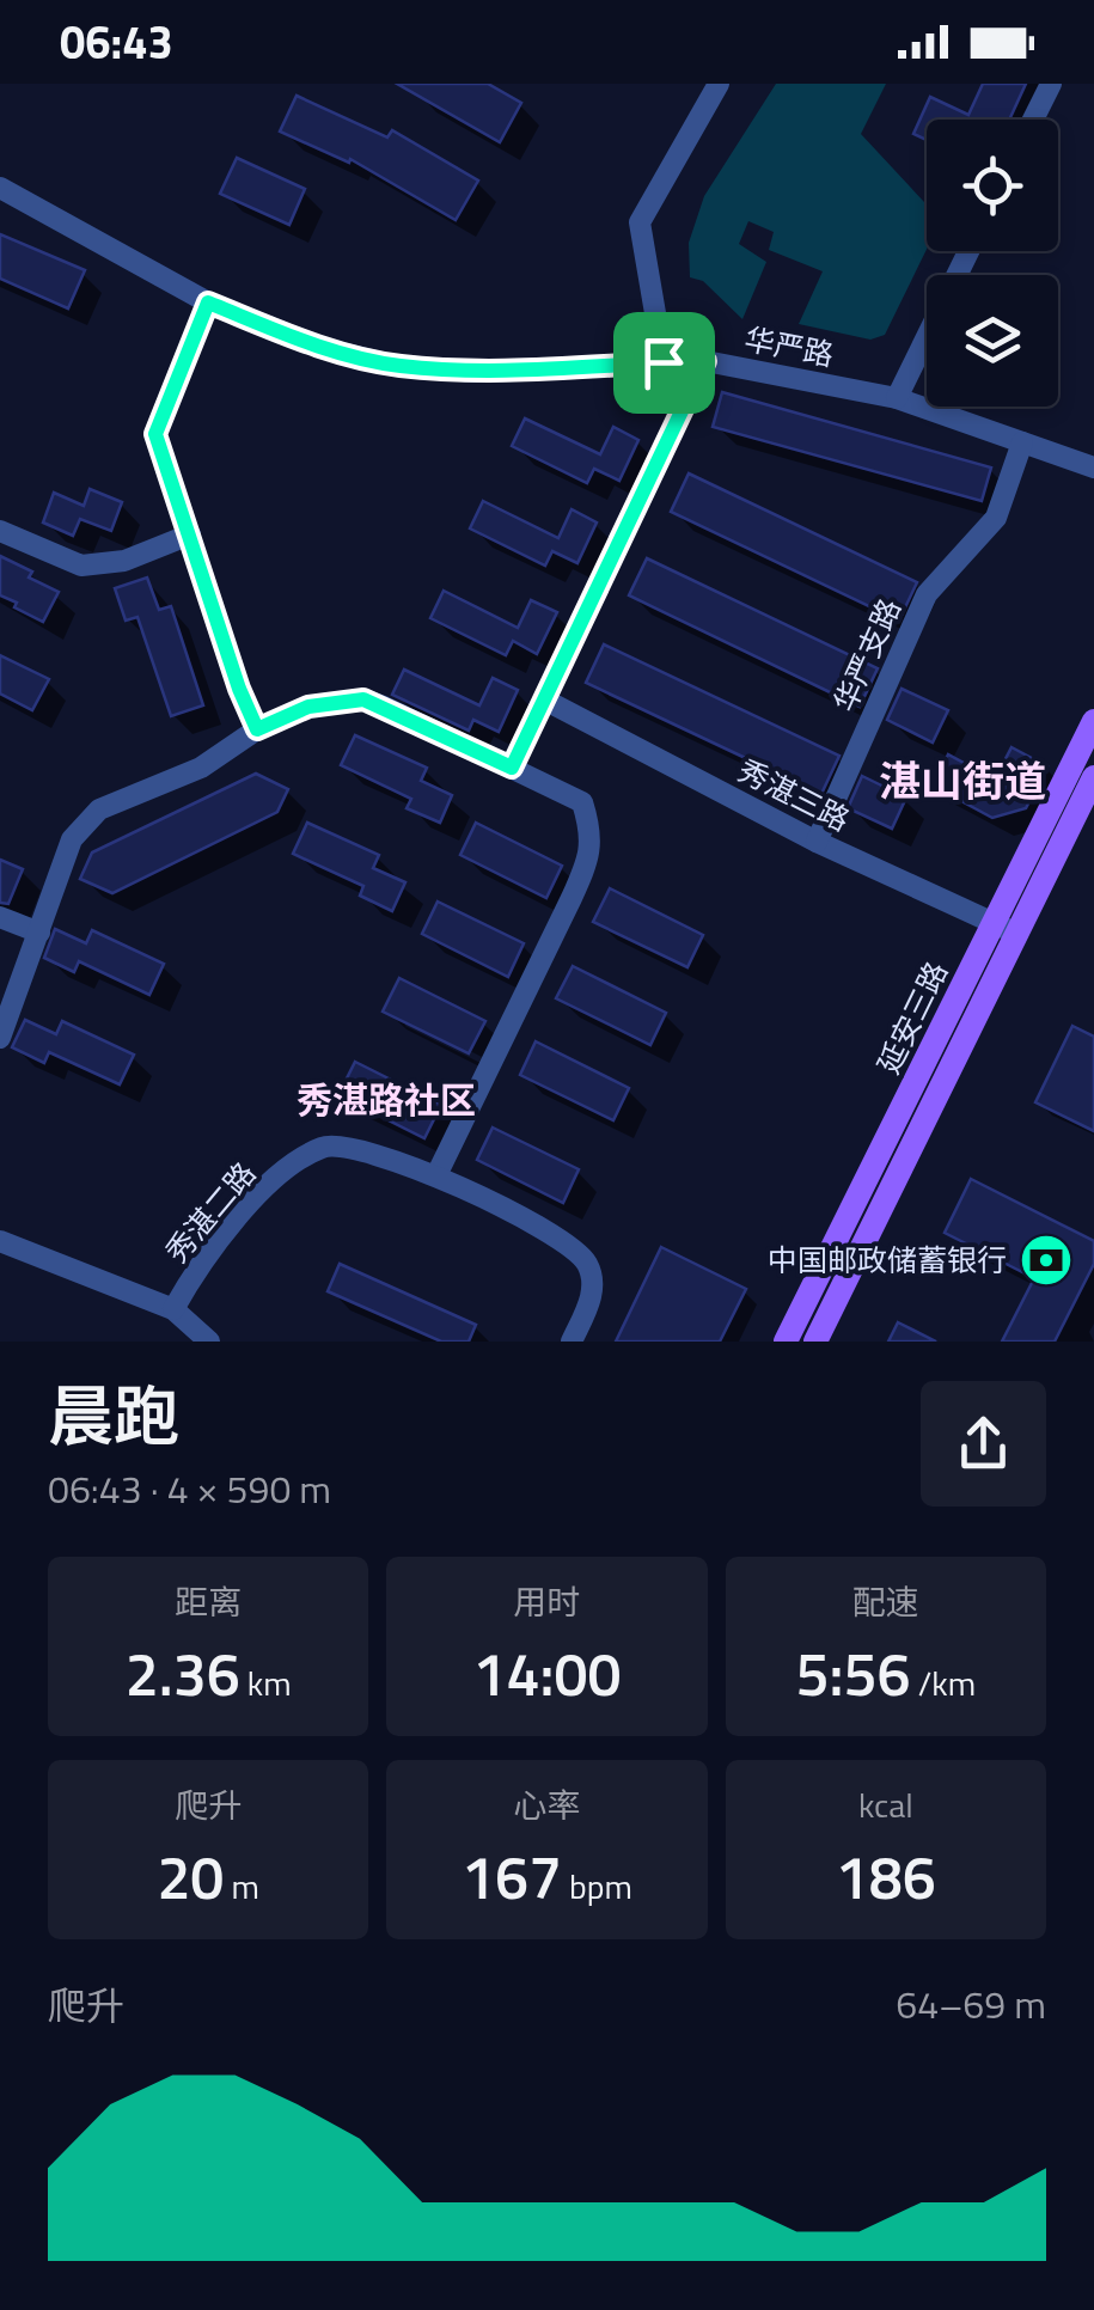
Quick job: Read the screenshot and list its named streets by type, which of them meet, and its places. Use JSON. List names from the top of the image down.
{
  "streets": {
    "main road": ["延安三路"],
    "street": [
      "华严路",
      "华严支路",
      "秀湛三路",
      "秀湛二路"
    ]
  },
  "crossings": [
    ["华严路", "华严支路"],
    ["华严支路", "秀湛三路"],
    ["秀湛三路", "延安三路"]
  ],
  "districts": ["湛山街道", "秀湛路社区"],
  "places": {
    "bank": ["中国邮政储蓄银行"]
  },
  "page": {
    "status": "06:43",
    "heading": ["晨跑", "06:43 · 4 × 590 m"],
    "stats": [
      ["距离", "2.36 km"],
      ["用时", "14:00"],
      ["配速", "5:56 /km"],
      ["爬升", "20 m"],
      ["心率", "167 bpm"],
      ["kcal", "186"]
    ],
    "chart": ["爬升", "64–69 m"]
  }
}
